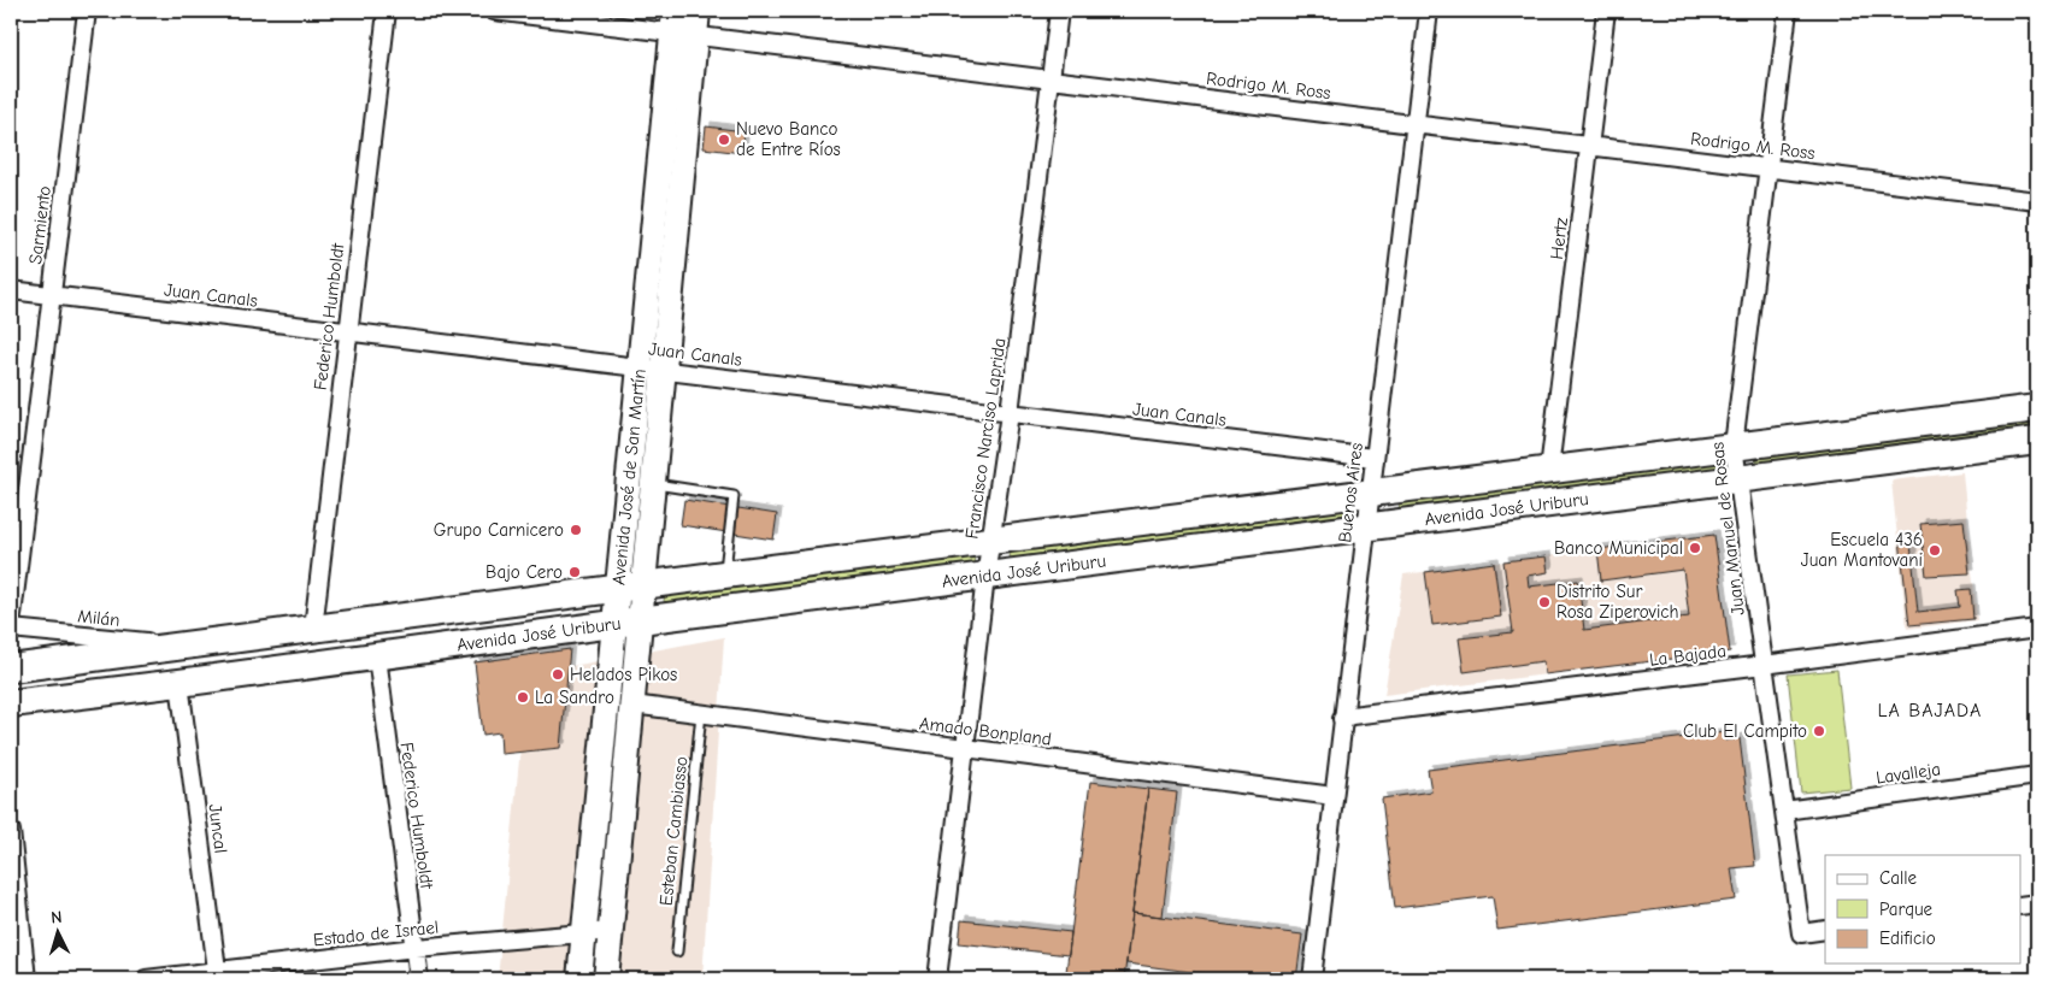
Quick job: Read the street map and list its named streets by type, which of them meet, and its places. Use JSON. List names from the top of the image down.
{
  "streets": {
    "main road": ["Avenida José de San Martín", "Avenida José Uriburu"],
    "street": [
      "Rodrigo M. Ross",
      "Sarmiento",
      "Hertz",
      "Juan Canals",
      "Federico Humboldt",
      "Francisco Narciso Laprida",
      "Buenos Aires",
      "Juan Manuel de Rosas",
      "Milán",
      "La Bajada",
      "Amado Bonpland",
      "Lavalleja",
      "Juncal",
      "Estado de Israel"
    ],
    "lane": ["Esteban Cambiasso"]
  },
  "crossings": [
    ["Rodrigo M. Ross", "Hertz"],
    ["Rodrigo M. Ross", "Francisco Narciso Laprida"],
    ["Rodrigo M. Ross", "Avenida José de San Martín"],
    ["Rodrigo M. Ross", "Buenos Aires"],
    ["Rodrigo M. Ross", "Juan Manuel de Rosas"],
    ["Sarmiento", "Juan Canals"],
    ["Sarmiento", "Milán"],
    ["Hertz", "Avenida José Uriburu"],
    ["Juan Canals", "Federico Humboldt"],
    ["Juan Canals", "Francisco Narciso Laprida"],
    ["Juan Canals", "Avenida José de San Martín"],
    ["Juan Canals", "Buenos Aires"],
    ["Federico Humboldt", "Avenida José Uriburu"],
    ["Federico Humboldt", "Estado de Israel"],
    ["Francisco Narciso Laprida", "Avenida José Uriburu"],
    ["Francisco Narciso Laprida", "Amado Bonpland"],
    ["Avenida José de San Martín", "Avenida José Uriburu"],
    ["Avenida José de San Martín", "Amado Bonpland"],
    ["Avenida José de San Martín", "Estado de Israel"],
    ["Buenos Aires", "Avenida José Uriburu"],
    ["Buenos Aires", "La Bajada"],
    ["Buenos Aires", "Amado Bonpland"],
    ["Avenida José Uriburu", "Juan Manuel de Rosas"],
    ["Avenida José Uriburu", "Milán"],
    ["Avenida José Uriburu", "Juncal"],
    ["Juan Manuel de Rosas", "La Bajada"],
    ["Juan Manuel de Rosas", "Lavalleja"],
    ["Amado Bonpland", "Esteban Cambiasso"],
    ["Juncal", "Estado de Israel"]
  ],
  "districts": ["LA BAJADA"],
  "places": [
    "Nuevo Banco de Entre Ríos",
    "Grupo Carnicero",
    "Banco Municipal",
    "Escuela 436 Juan Mantovani",
    "Bajo Cero",
    "Distrito Sur Rosa Ziperovich",
    "Helados Pikos",
    "La Sandro",
    "Club El Campito"
  ],
  "legend": ["Calle", "Parque", "Edificio"],
  "north": "top"
}
